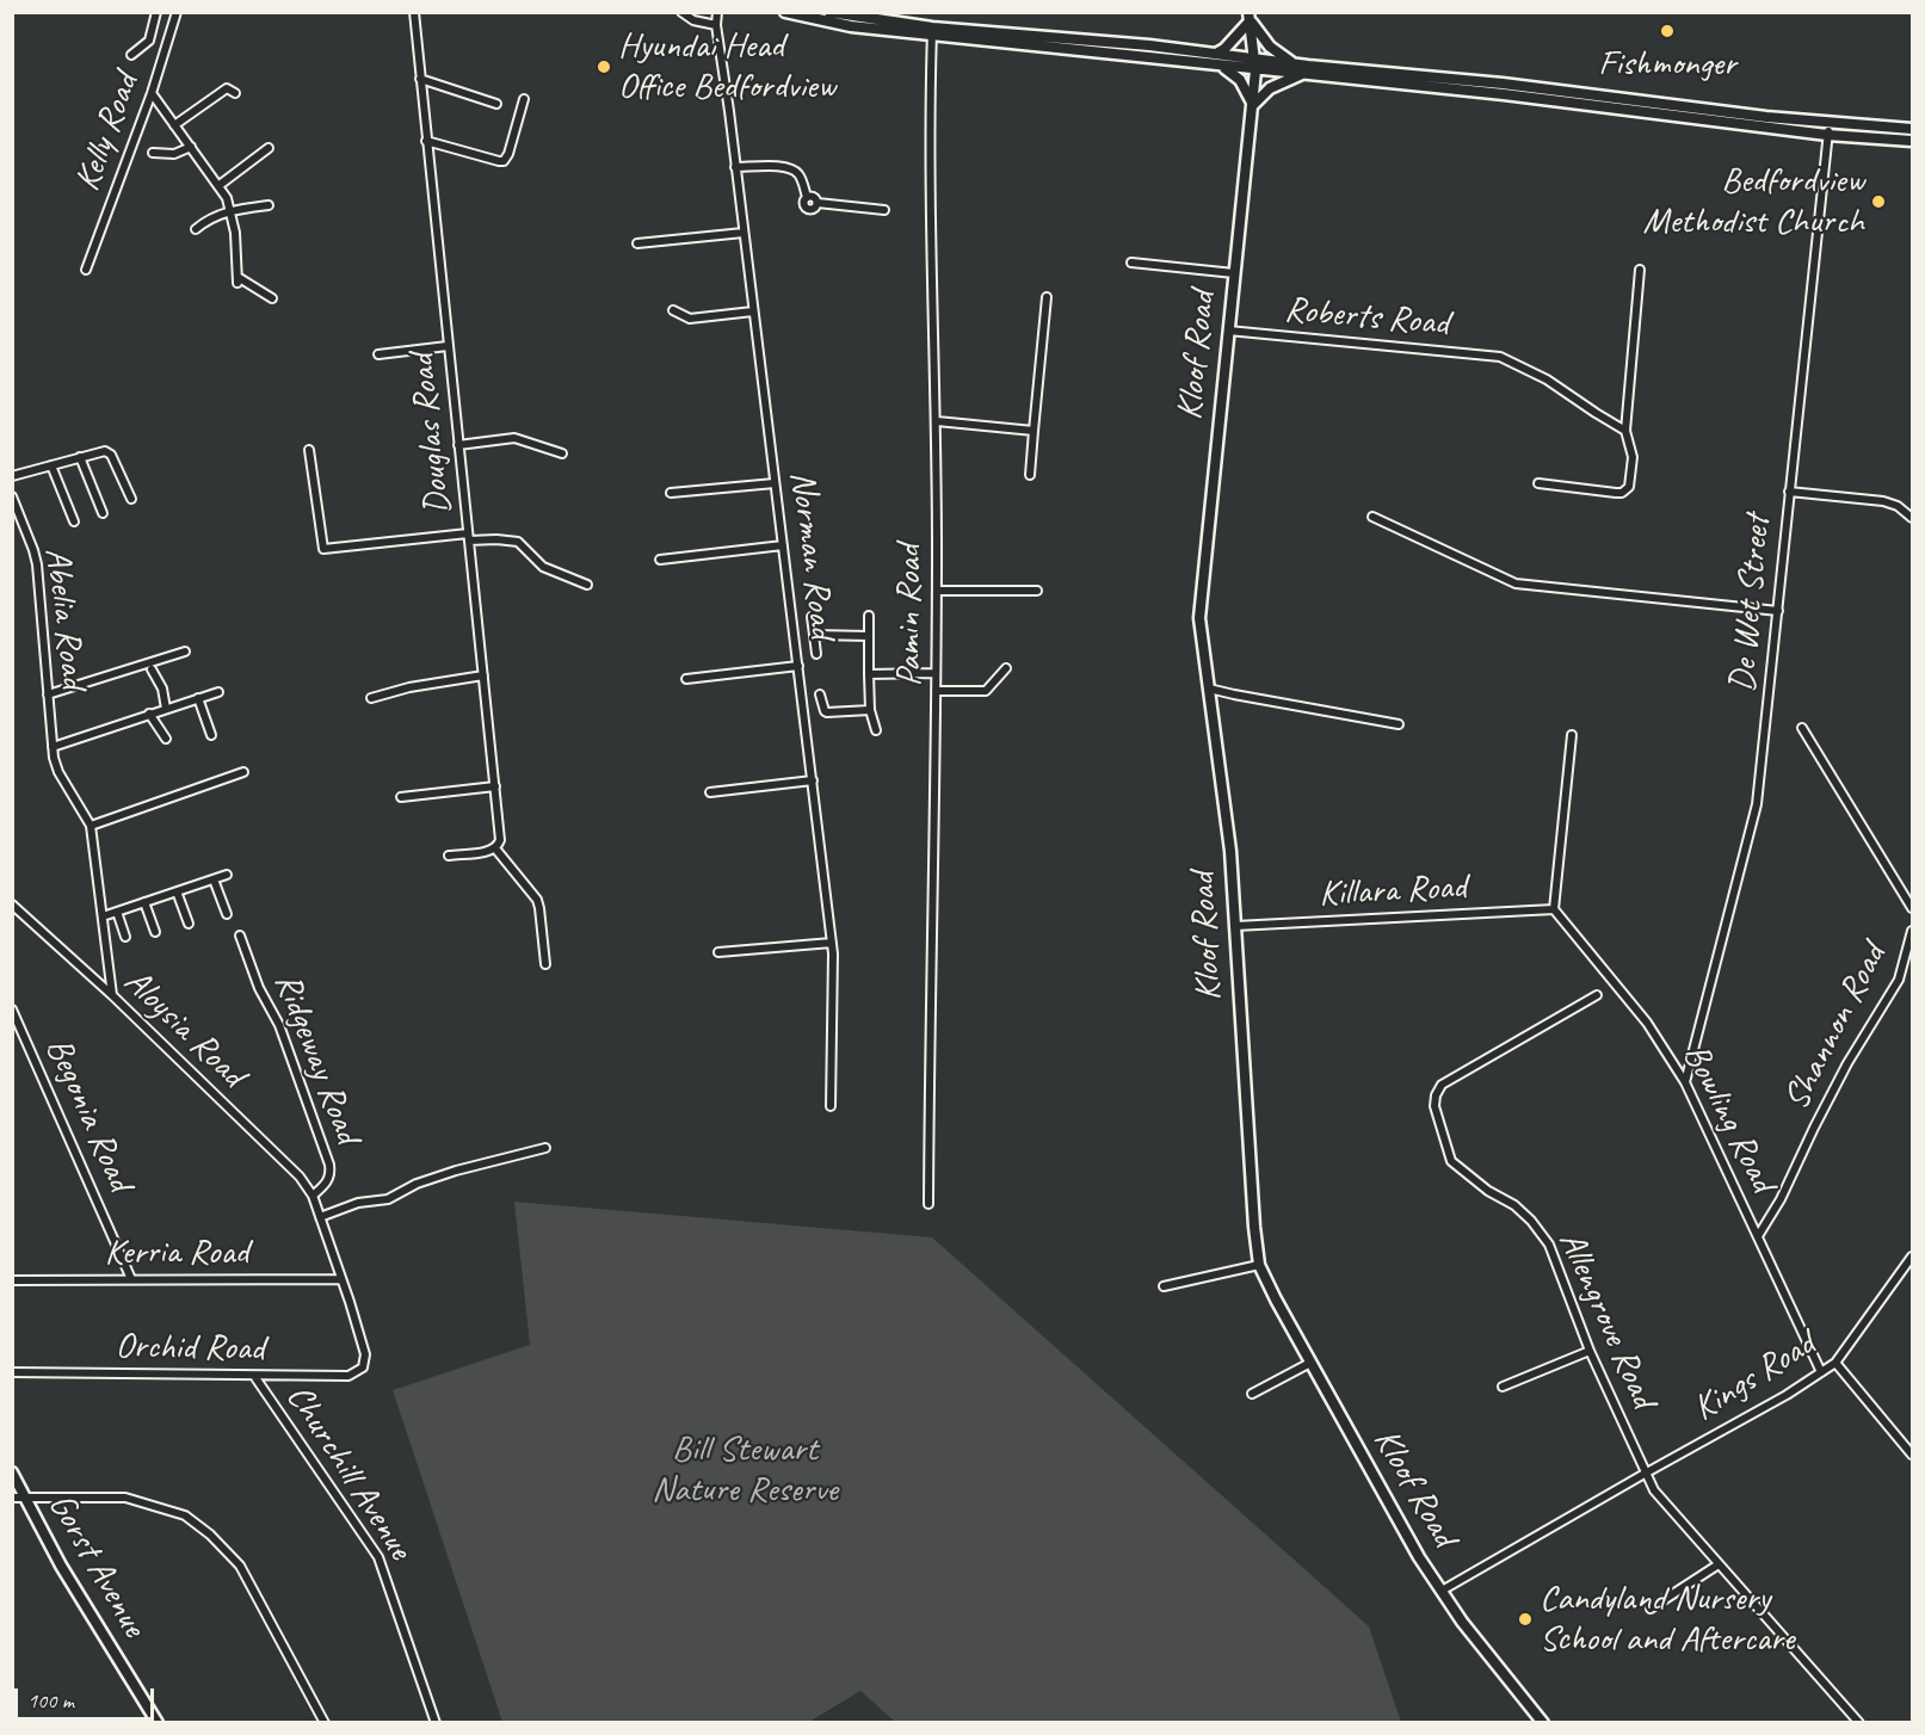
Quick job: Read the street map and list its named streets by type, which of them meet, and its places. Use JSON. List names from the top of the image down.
{
  "streets": {
    "main road": ["Kloof Road", "Gorst Avenue"],
    "street": [
      "Kelly Road",
      "Roberts Road",
      "Douglas Road",
      "Norman Road",
      "De Wet Street",
      "Pamin Road",
      "Abelia Road",
      "Killara Road",
      "Shannon Road",
      "Aloysia Road",
      "Ridgeway Road",
      "Begonia Road",
      "Bowling Road",
      "Kerria Road",
      "Allengrove Road",
      "Orchid Road",
      "Kings Road",
      "Churchill Avenue"
    ]
  },
  "crossings": [
    ["Roberts Road", "Kloof Road"],
    ["Kloof Road", "Killara Road"],
    ["Kloof Road", "Kings Road"],
    ["De Wet Street", "Bowling Road"],
    ["Abelia Road", "Aloysia Road"],
    ["Killara Road", "Bowling Road"],
    ["Shannon Road", "Bowling Road"],
    ["Aloysia Road", "Ridgeway Road"],
    ["Aloysia Road", "Kerria Road"],
    ["Aloysia Road", "Orchid Road"],
    ["Begonia Road", "Kerria Road"],
    ["Bowling Road", "Kings Road"],
    ["Allengrove Road", "Kings Road"],
    ["Orchid Road", "Churchill Avenue"]
  ],
  "parks": ["Bill Stewart Nature Reserve"],
  "places": [
    "Fishmonger",
    "Hyundai Head Office Bedfordview",
    "Bedfordview Methodist Church",
    "Candyland Nursery School and Aftercare"
  ],
  "scale_bar": "100 m"
}
